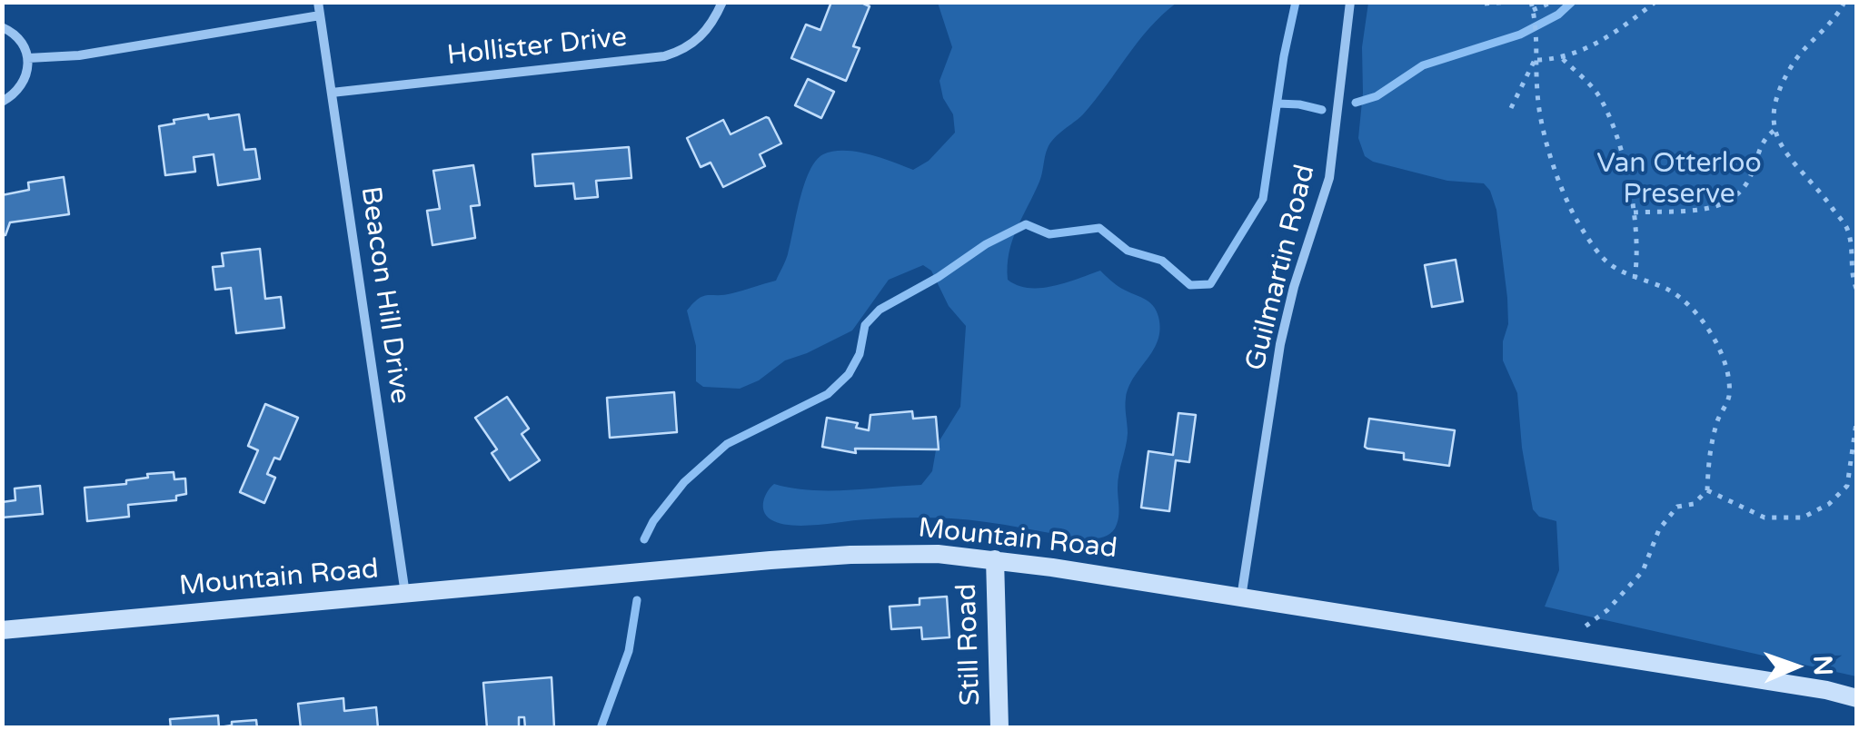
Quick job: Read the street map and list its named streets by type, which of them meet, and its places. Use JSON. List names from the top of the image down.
{
  "streets": {
    "main road": ["Mountain Road", "Still Road"],
    "street": ["Hollister Drive", "Guilmartin Road", "Beacon Hill Drive"]
  },
  "crossings": [
    ["Hollister Drive", "Beacon Hill Drive"],
    ["Guilmartin Road", "Mountain Road"],
    ["Beacon Hill Drive", "Mountain Road"],
    ["Mountain Road", "Still Road"]
  ],
  "parks": ["Van Otterloo Preserve"],
  "north": "right"
}
